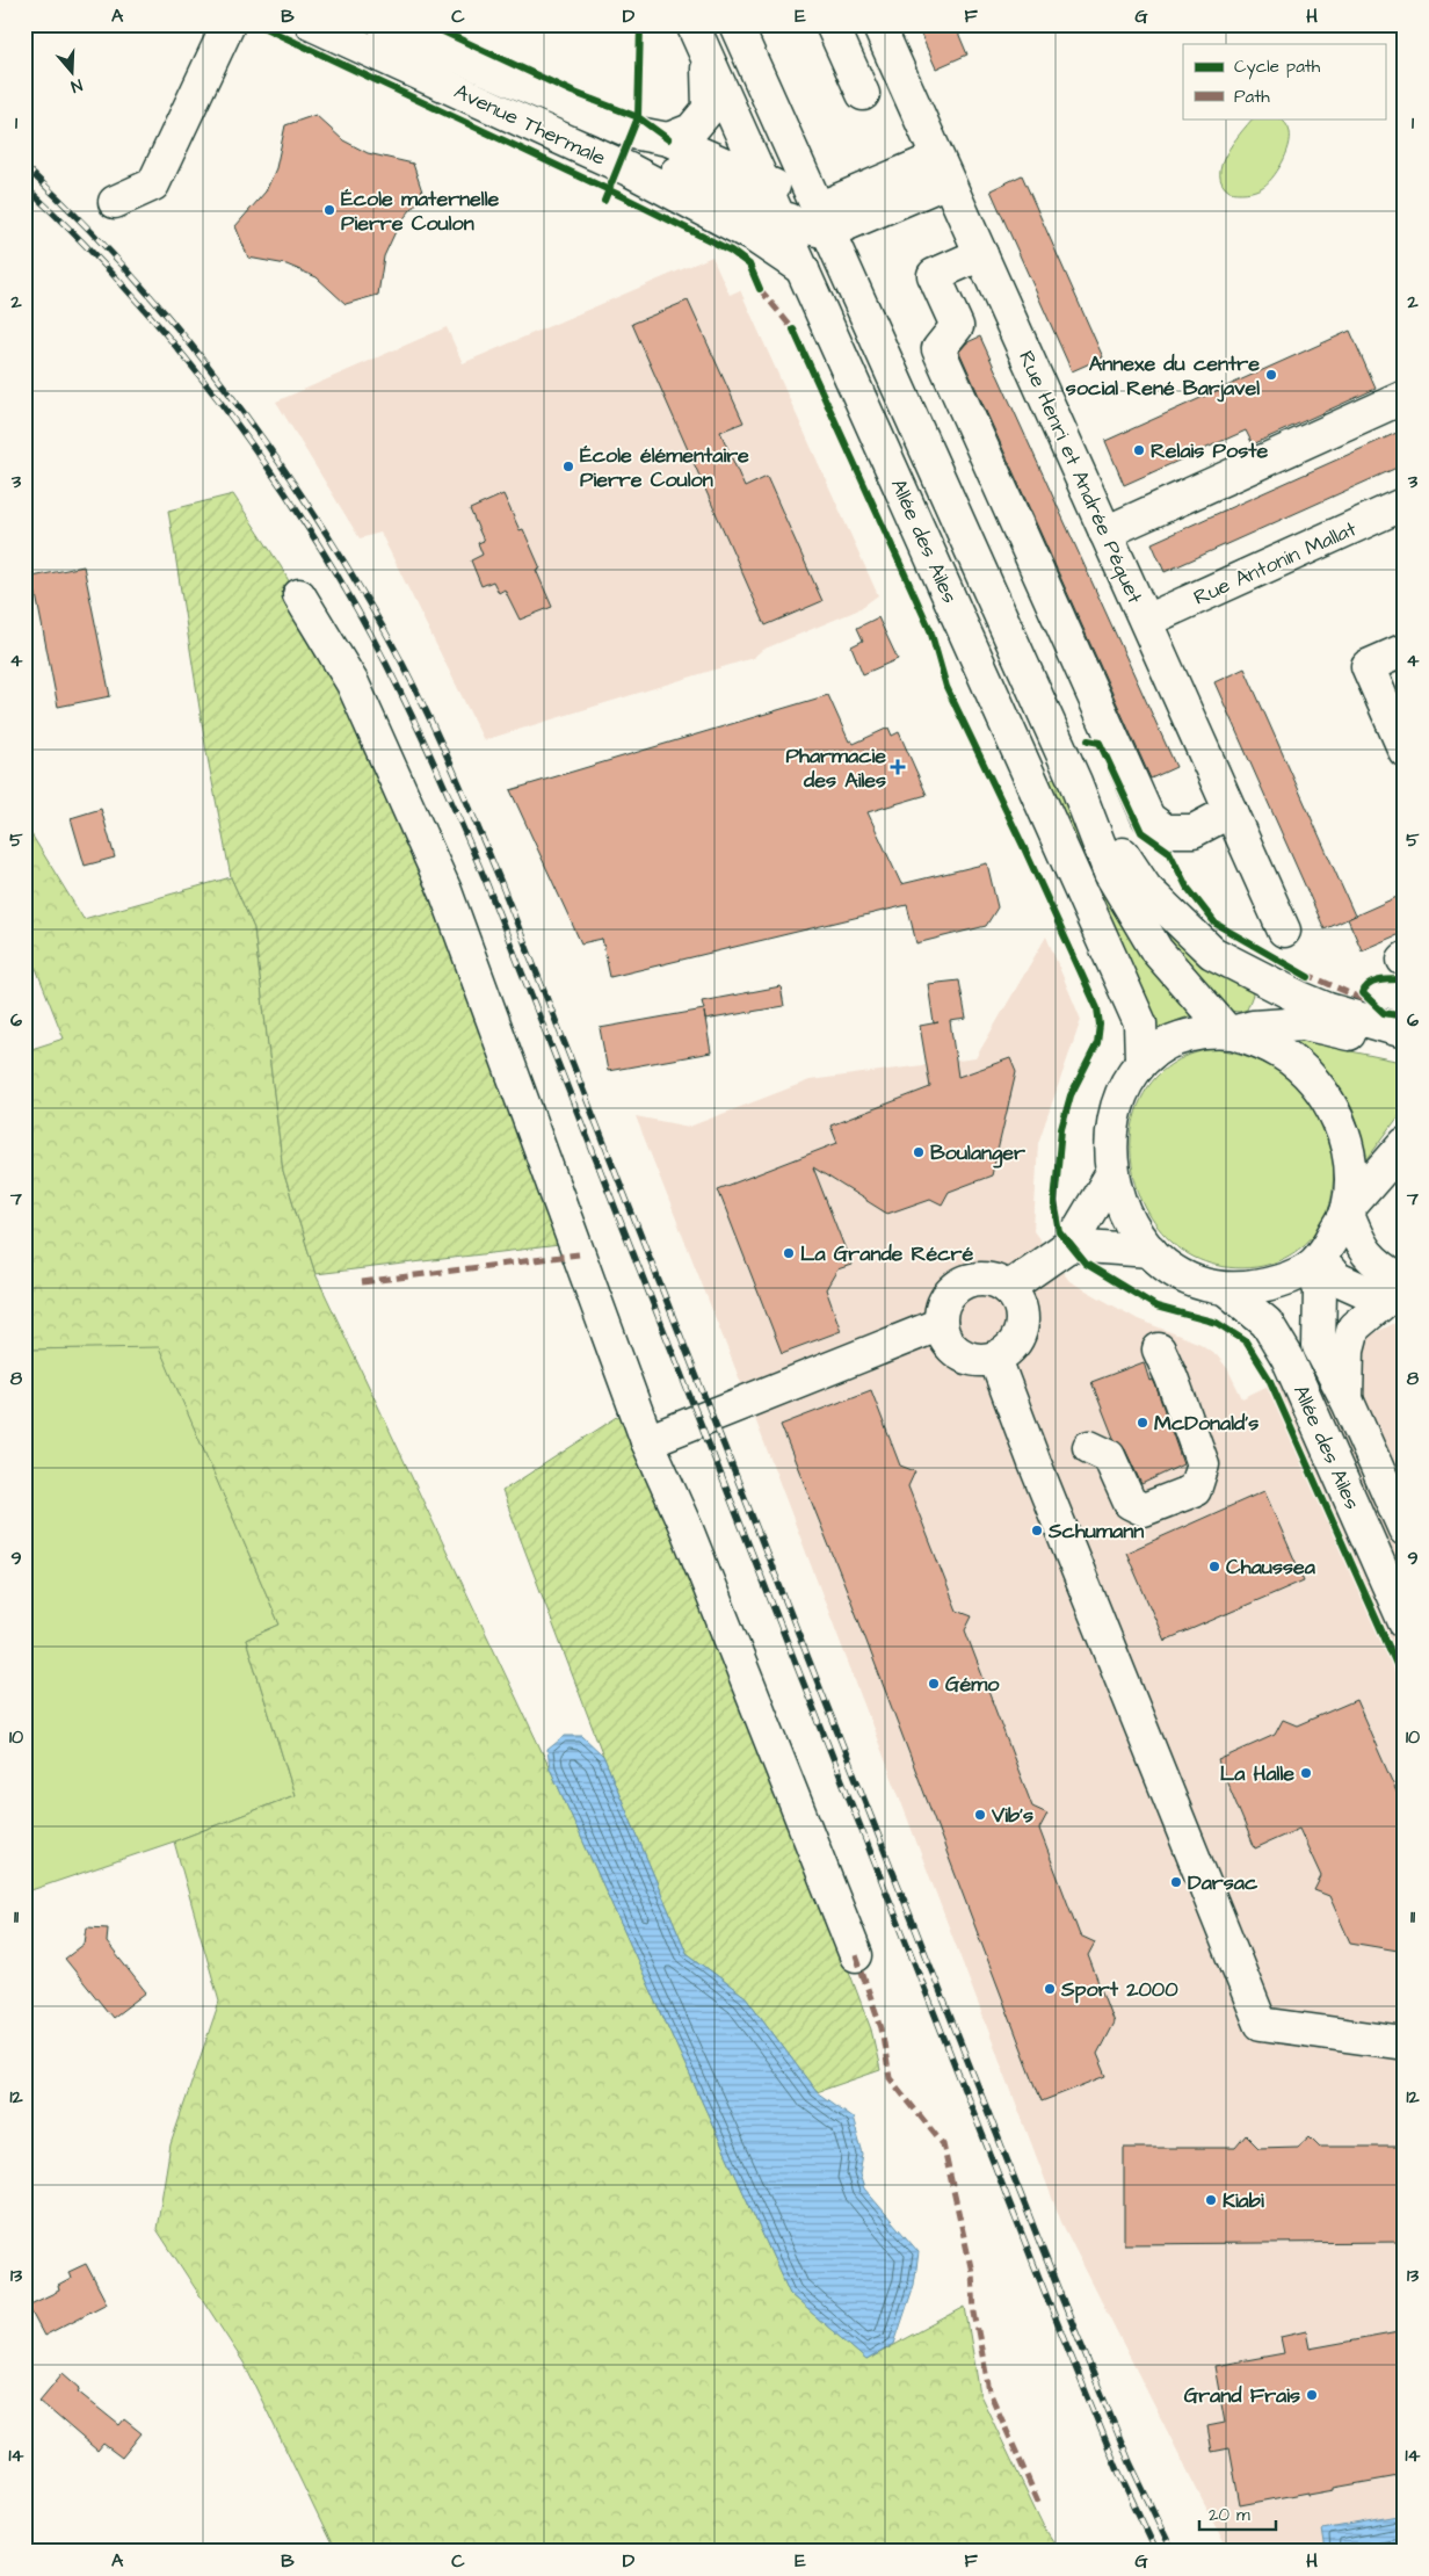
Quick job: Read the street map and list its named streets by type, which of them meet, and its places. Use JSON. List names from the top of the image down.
{
  "streets": {
    "main road": [
      "Avenue Thermale",
      "Rue Henri et Andrée Péquet",
      "Allée des Ailes",
      "Rue Antonin Mallat"
    ]
  },
  "crossings": [
    ["Avenue Thermale", "Allée des Ailes"],
    ["Rue Henri et Andrée Péquet", "Rue Antonin Mallat"]
  ],
  "places": {
    "other": [
      "École maternelle Pierre Coulon",
      "Annexe du centre social René Barjavel",
      "Relais Poste",
      "École élémentaire Pierre Coulon",
      "Boulanger",
      "La Grande Récré",
      "McDonald's",
      "Schumann",
      "Chaussea",
      "Gémo",
      "La Halle",
      "Vib's",
      "Darsac",
      "Sport 2000",
      "Kiabi",
      "Grand Frais"
    ],
    "health": ["Pharmacie des Ailes"]
  },
  "legend": ["Cycle path", "Path"],
  "scale_bar": "20 m",
  "north": "bottom",
  "grid": {
    "columns": [
      "A",
      "B",
      "C",
      "D",
      "E",
      "F",
      "G",
      "H"
    ],
    "rows": [
      "1",
      "2",
      "3",
      "4",
      "5",
      "6",
      "7",
      "8",
      "9",
      "10",
      "11",
      "12",
      "13",
      "14"
    ]
  }
}
